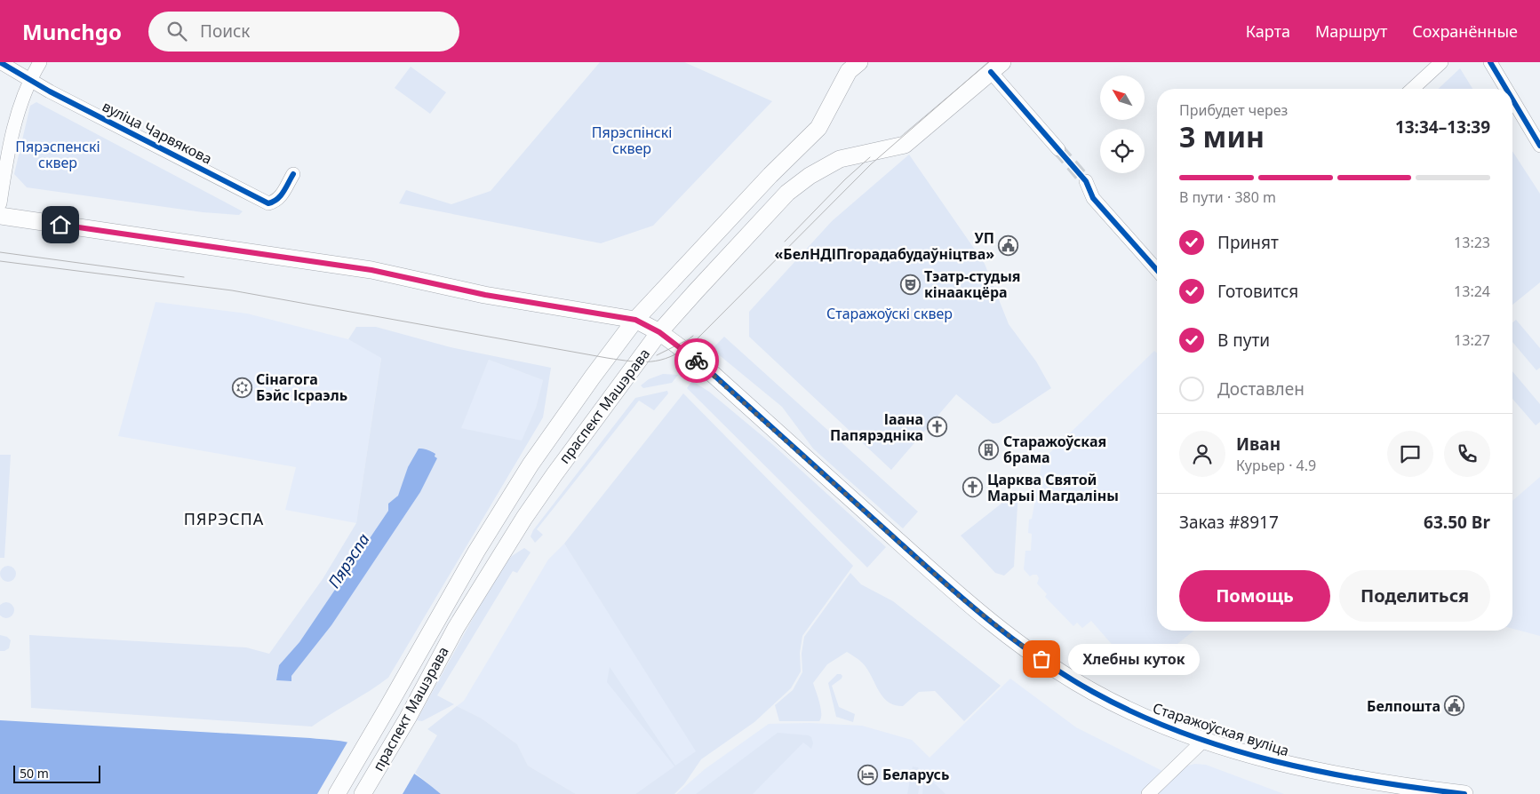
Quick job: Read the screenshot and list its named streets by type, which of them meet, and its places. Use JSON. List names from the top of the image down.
{
  "streets": {
    "main road": ["праспект Машэрава", "Старажоўская вуліца"],
    "street": ["вуліца Чарвякова"]
  },
  "crossings": [
    ["праспект Машэрава", "Старажоўская вуліца"]
  ],
  "districts": ["ПЯРЭСПА"],
  "water": ["Пярэспа"],
  "parks": ["Пярэспінскі сквер", "Пярэспенскі сквер", "Старажоўскі сквер"],
  "places": {
    "public building": ["УП «БелНДІПгорадабудаўніцтва»", "Белпошта"],
    "theatre": ["Тэатр-студыя кінаакцёра"],
    "synagogue": ["Сінагога Бэйс Ісраэль"],
    "church": ["Іаана Папярэдніка", "Царква Святой Марыі Магдаліны"],
    "building": ["Старажоўская брама"],
    "other": ["Хлебны куток"],
    "hotel": ["Беларусь"]
  },
  "scale_bar": "50 m",
  "north": "top left",
  "page": {
    "header": "Munchgo",
    "search": "Поиск",
    "nav": ["Карта", "Маршрут", "Сохранённые"],
    "heading": ["3 мин", "Прибудет через", "13:34–13:39"],
    "panel": [
      "Иван",
      "Курьер · 4.9",
      "Заказ #8917",
      "63.50 Br"
    ],
    "bar": "В пути · 380 m",
    "list": [
      ["Принят", "13:23"],
      ["Готовится", "13:24"],
      ["В пути", "13:27"],
      "Доставлен"
    ],
    "buttons": ["Помощь", "Поделиться"],
    "bubble": "Хлебны куток",
    "scale": "50 m"
  }
}
